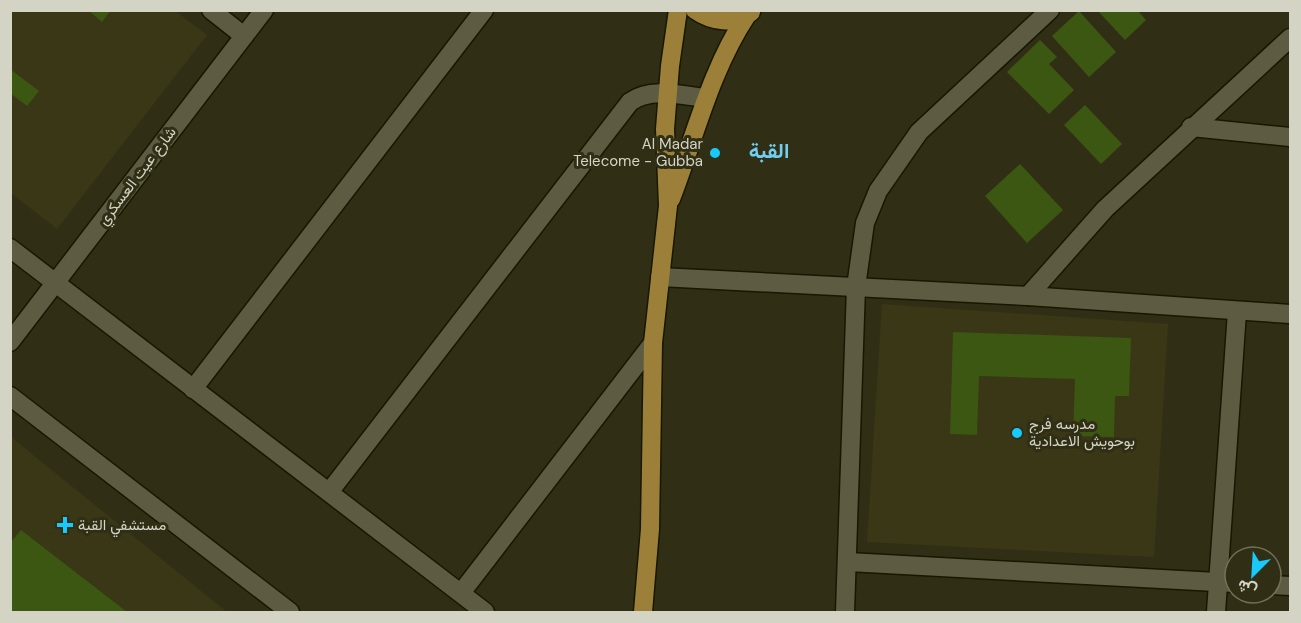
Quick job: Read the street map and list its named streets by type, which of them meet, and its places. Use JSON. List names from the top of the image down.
{
  "streets": {
    "street": ["شارع عيت العسكري"]
  },
  "districts": ["القبة"],
  "places": {
    "other": ["Al Madar Telecome - Gubba", "مدرسه فرج بوحويش الاعدادية"],
    "health": ["مستشفي القبة"]
  },
  "north": "bottom left"
}
